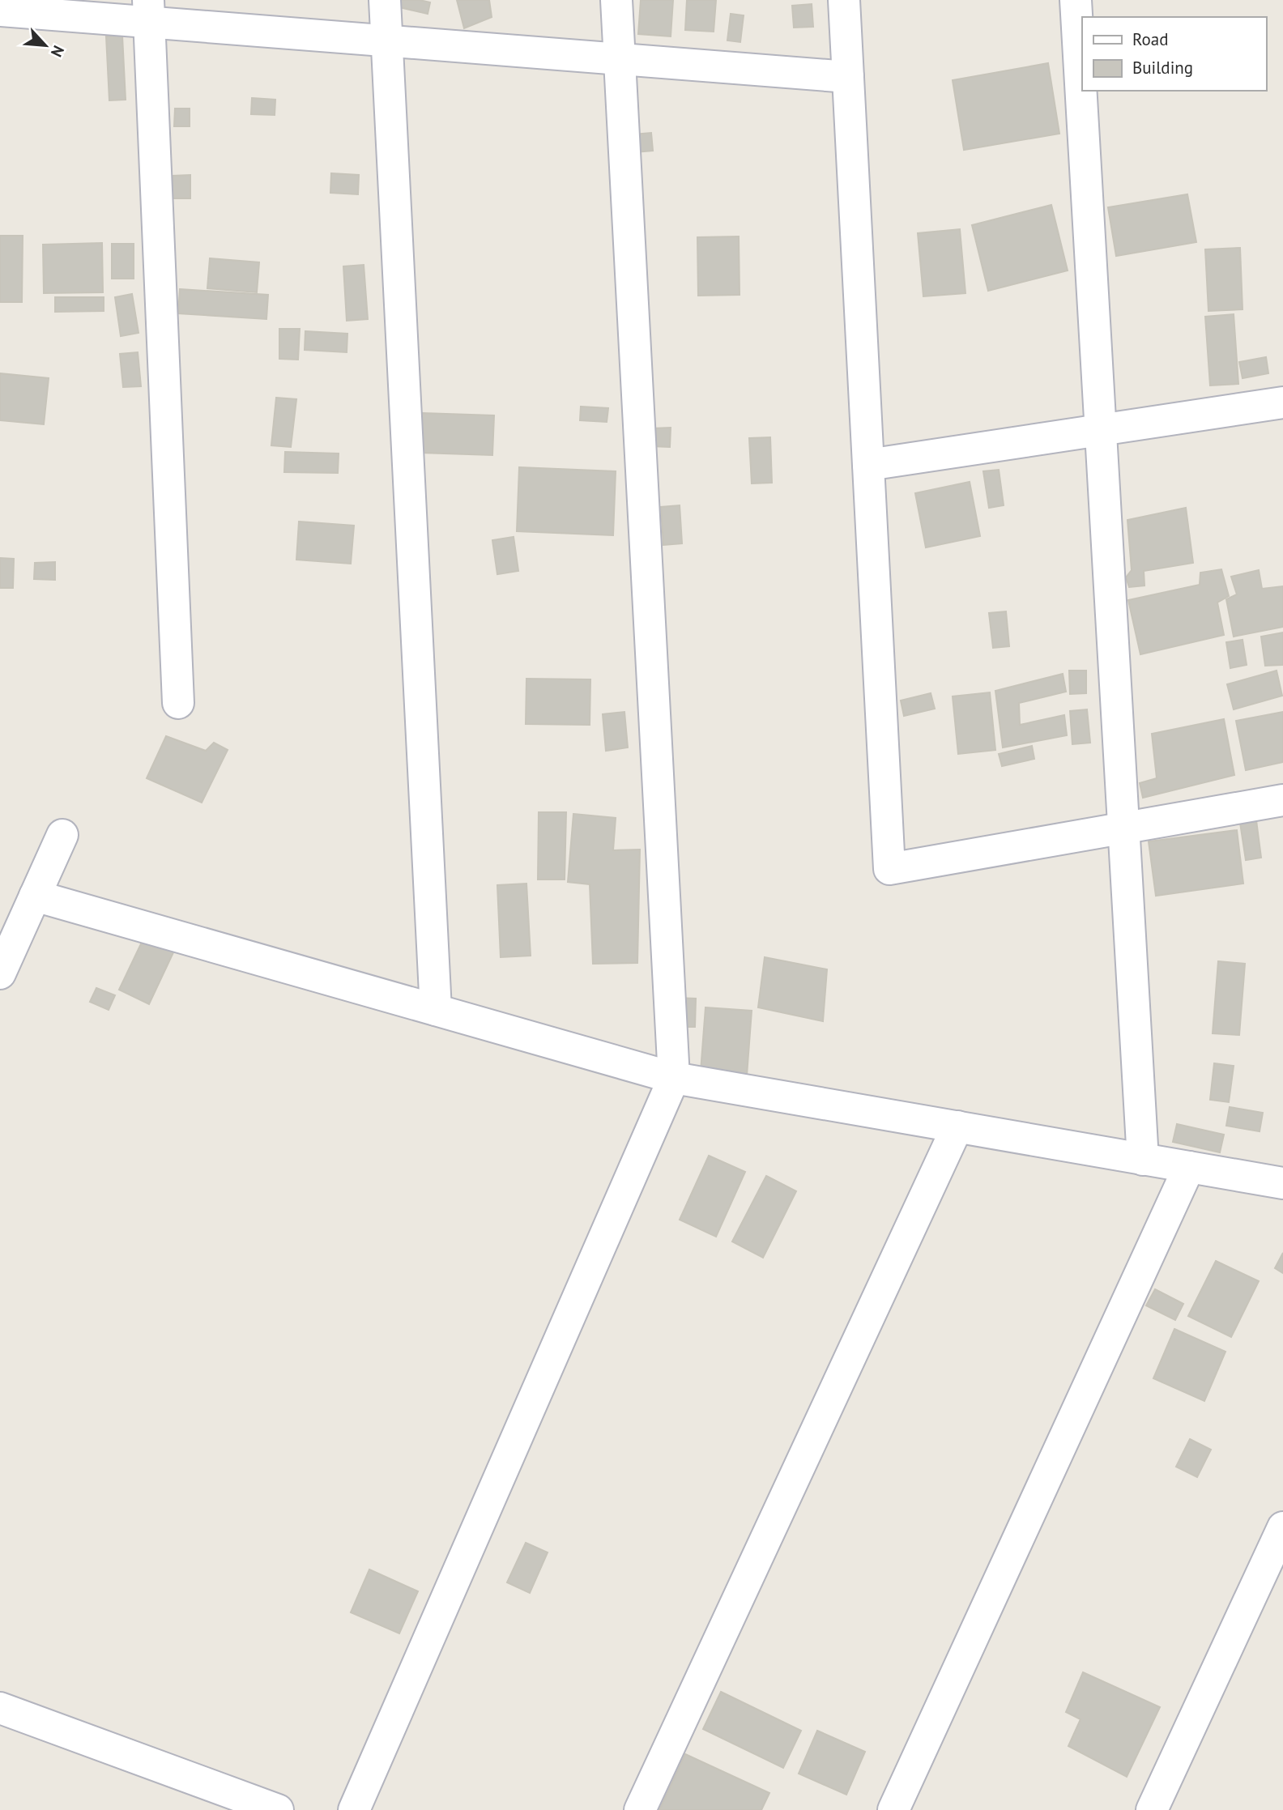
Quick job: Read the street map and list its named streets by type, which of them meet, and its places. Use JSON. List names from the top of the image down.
{
  "legend": ["Road", "Building"],
  "north": "bottom right"
}
